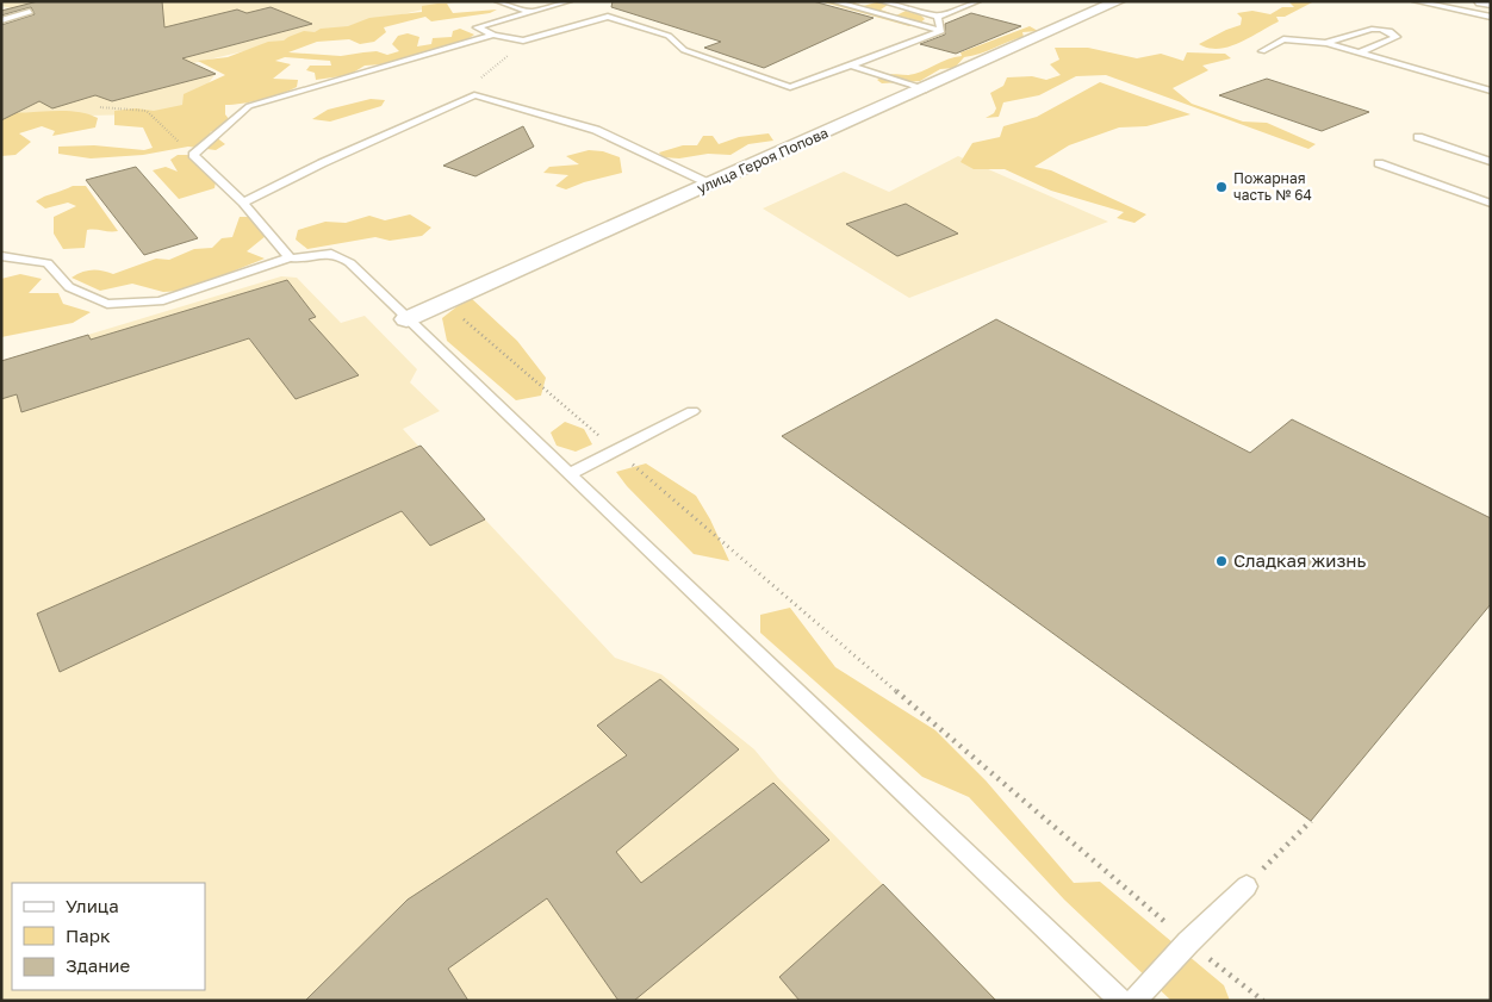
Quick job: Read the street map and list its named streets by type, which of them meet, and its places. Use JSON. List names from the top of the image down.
{
  "streets": {
    "street": ["улица Героя Попова"]
  },
  "places": ["Пожарная часть № 64", "Сладкая жизнь"],
  "legend": ["Улица", "Парк", "Здание"]
}
